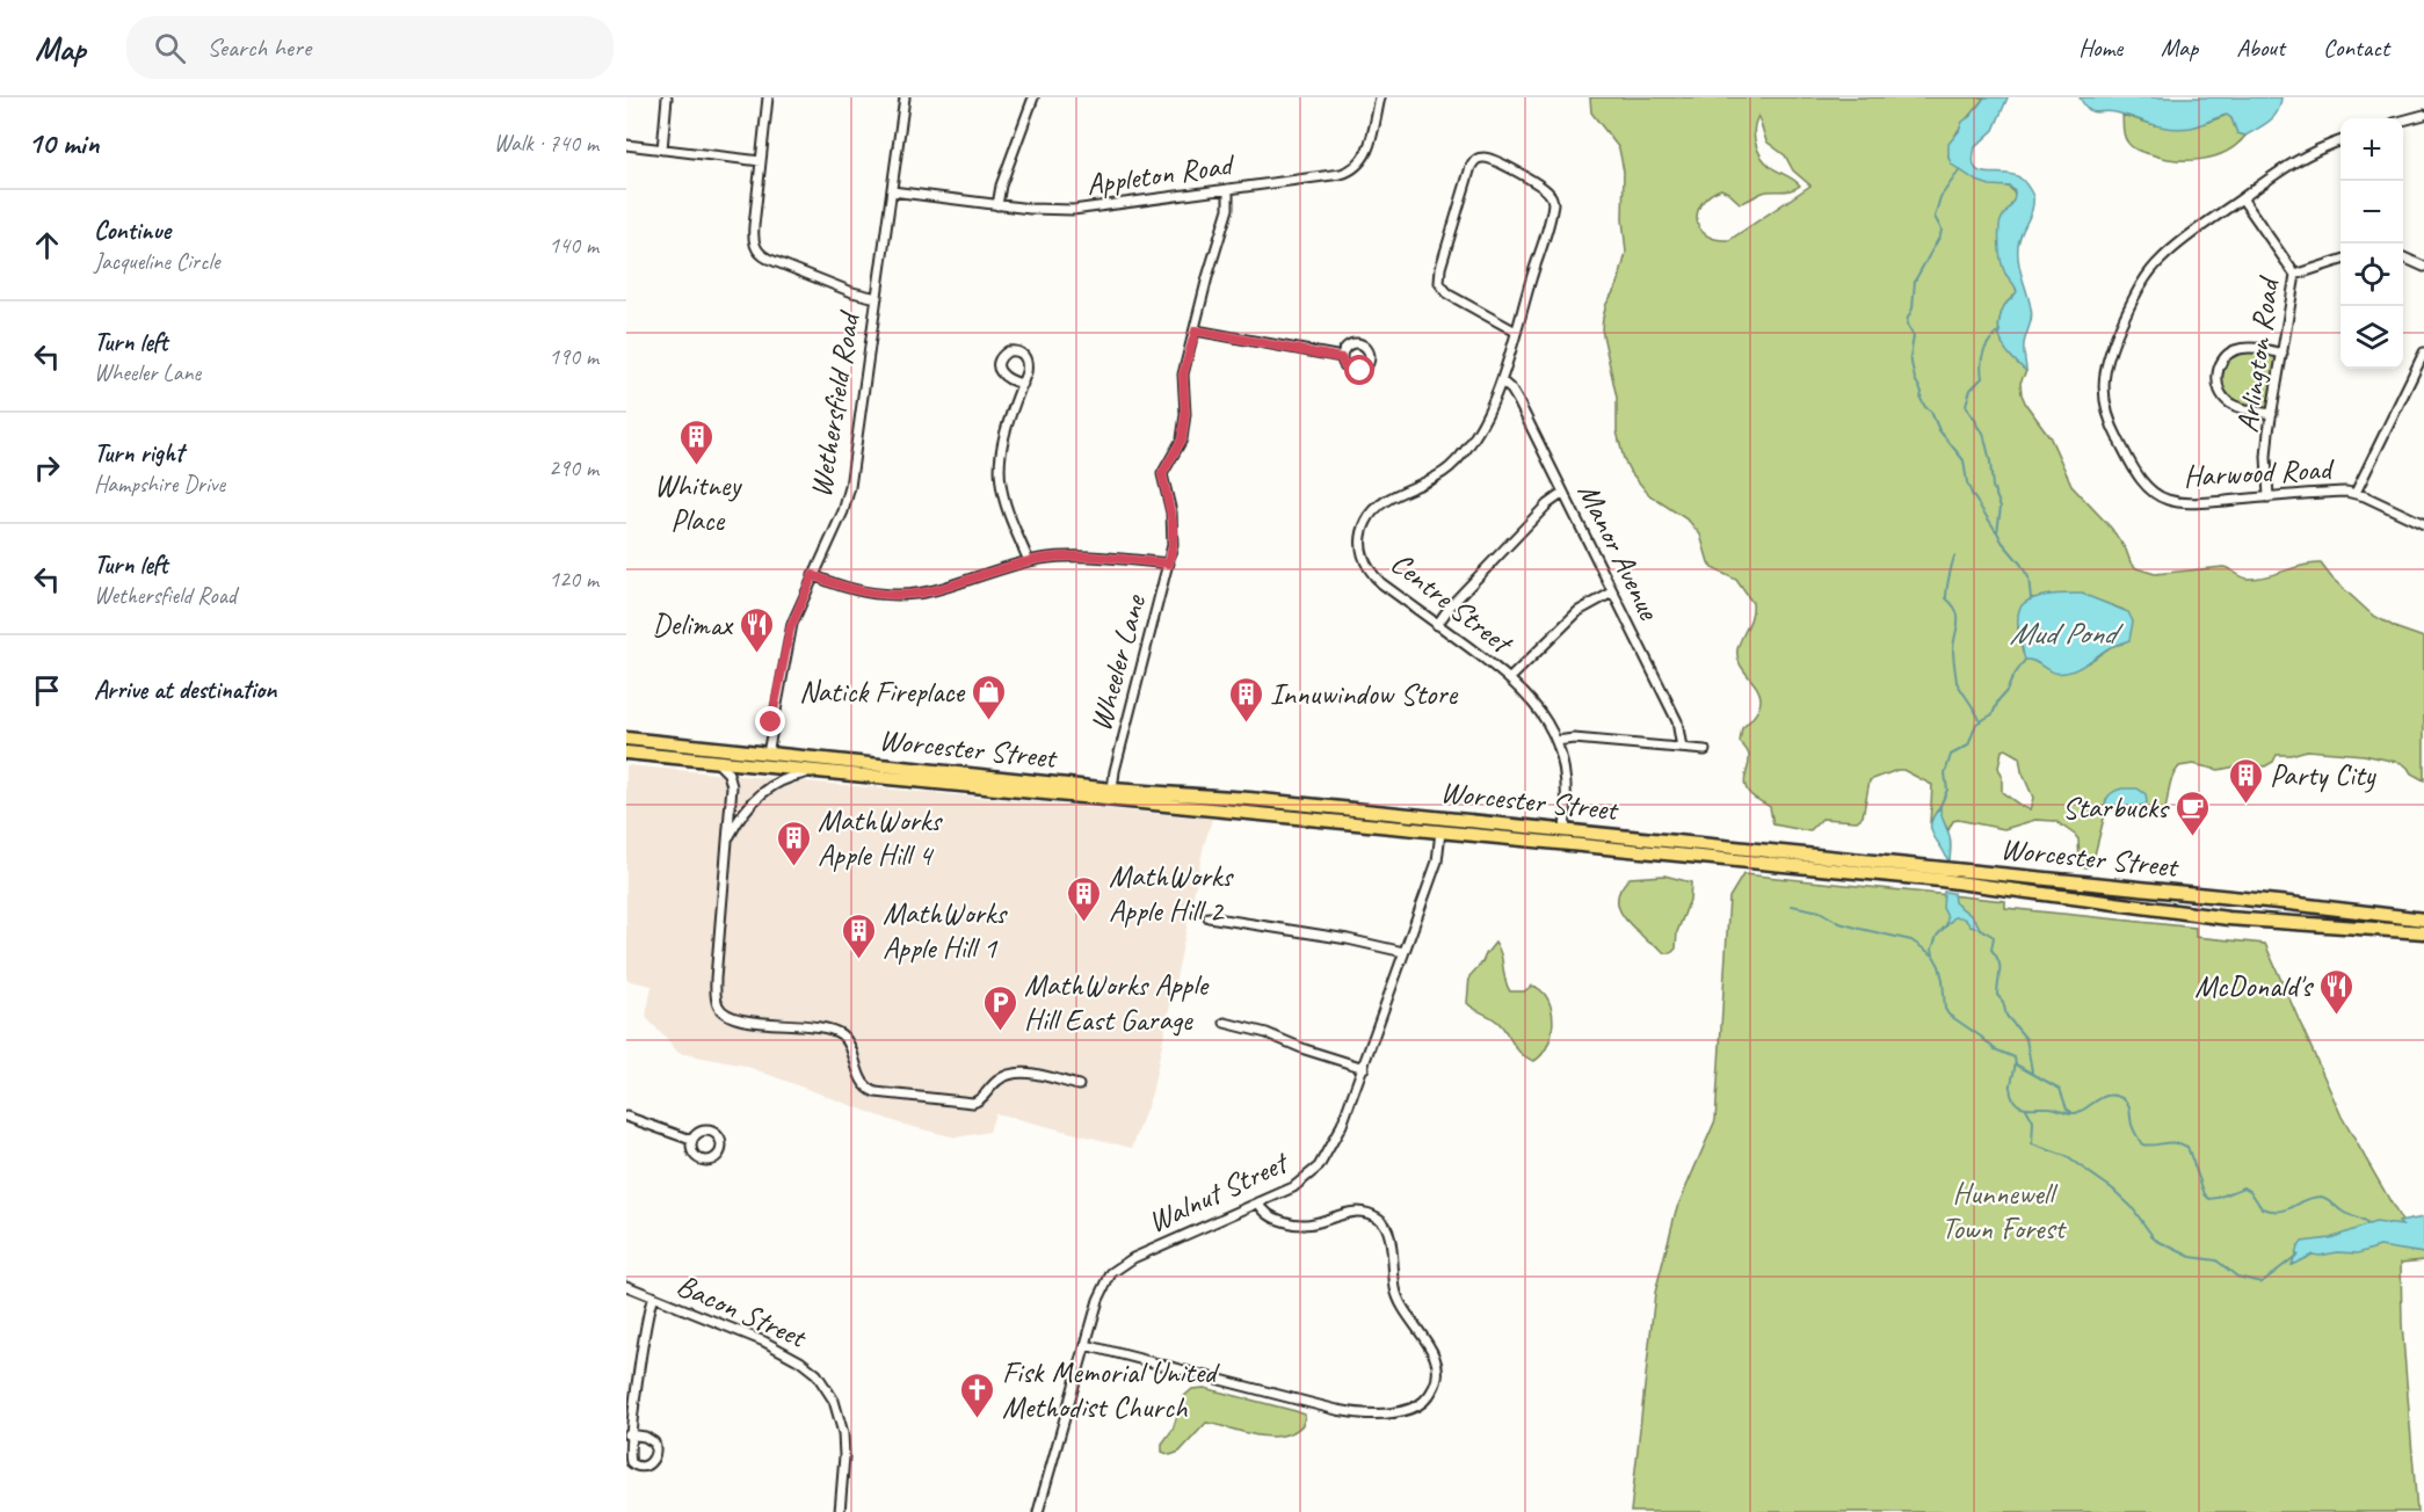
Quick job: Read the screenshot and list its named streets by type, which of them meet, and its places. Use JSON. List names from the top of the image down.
{
  "streets": {
    "highway": ["Worcester Street"],
    "street": [
      "Appleton Road",
      "Arlington Road",
      "Wethersfield Road",
      "Harwood Road",
      "Manor Avenue",
      "Centre Street",
      "Wheeler Lane",
      "Walnut Street",
      "Bacon Street"
    ]
  },
  "crossings": [
    ["Appleton Road", "Wethersfield Road"],
    ["Appleton Road", "Wheeler Lane"],
    ["Arlington Road", "Harwood Road"],
    ["Wethersfield Road", "Worcester Street"],
    ["Manor Avenue", "Centre Street"],
    ["Centre Street", "Worcester Street"],
    ["Wheeler Lane", "Worcester Street"],
    ["Worcester Street", "Walnut Street"]
  ],
  "water": ["Mud Pond"],
  "parks": ["Hunnewell Town Forest"],
  "places": {
    "building": [
      "Whitney Place",
      "Innuwindow Store",
      "Party City",
      "MathWorks Apple Hill 4",
      "MathWorks Apple Hill 2",
      "MathWorks Apple Hill 1"
    ],
    "restaurant": ["Delimax", "McDonald's"],
    "shop": ["Natick Fireplace"],
    "cafe": ["Starbucks"],
    "parking": ["MathWorks Apple Hill East Garage"],
    "church": ["Fisk Memorial United Methodist Church"]
  },
  "page": {
    "header": "Map",
    "search": "Search here",
    "nav": [
      "Home",
      "Map",
      "About",
      "Contact"
    ],
    "heading": ["10 min", "Walk · 740 m"],
    "map_buttons": ["+", "−"],
    "list": [
      ["Continue", "Jacqueline Circle", "140 m"],
      ["Turn left", "Wheeler Lane", "190 m"],
      ["Turn right", "Hampshire Drive", "290 m"],
      ["Turn left", "Wethersfield Road", "120 m"],
      "Arrive at destination"
    ]
  }
}
